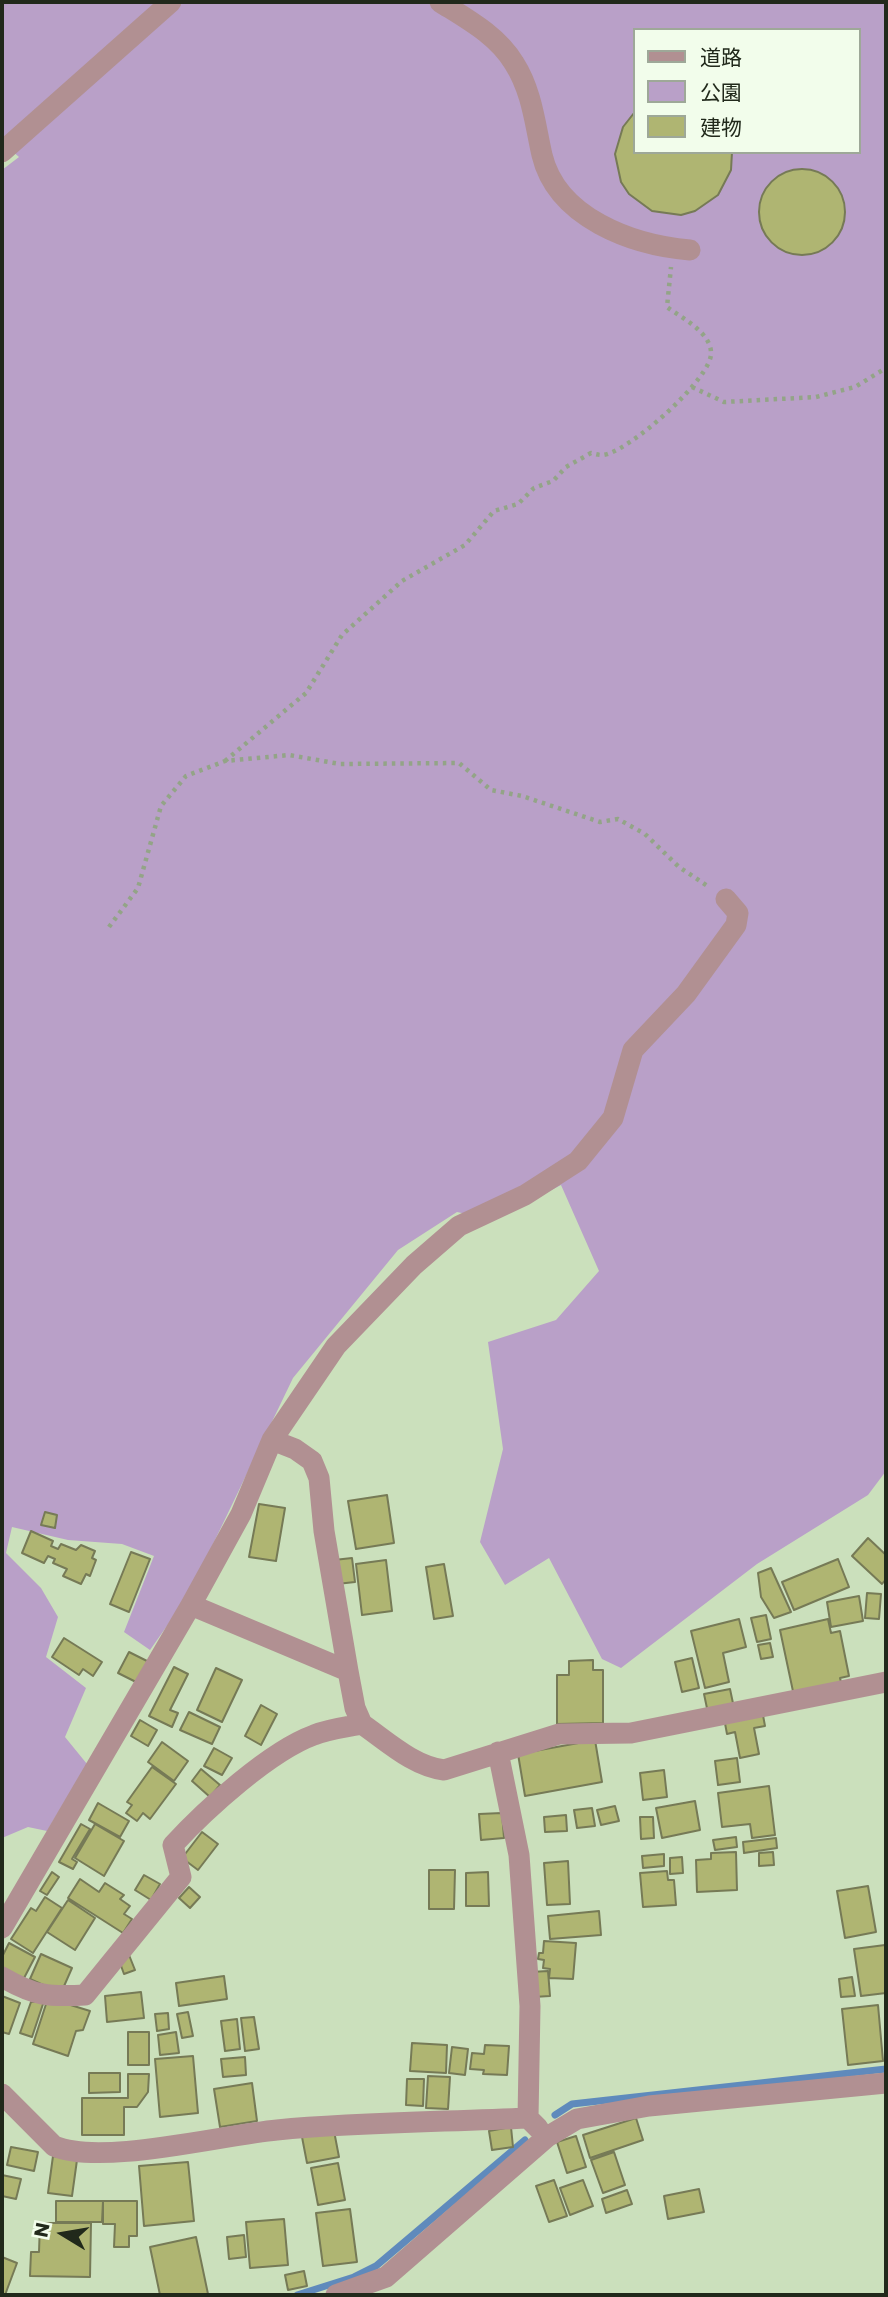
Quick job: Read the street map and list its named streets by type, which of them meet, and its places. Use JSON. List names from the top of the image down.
{
  "legend": ["道路", "公園", "建物"],
  "north": "left"
}
